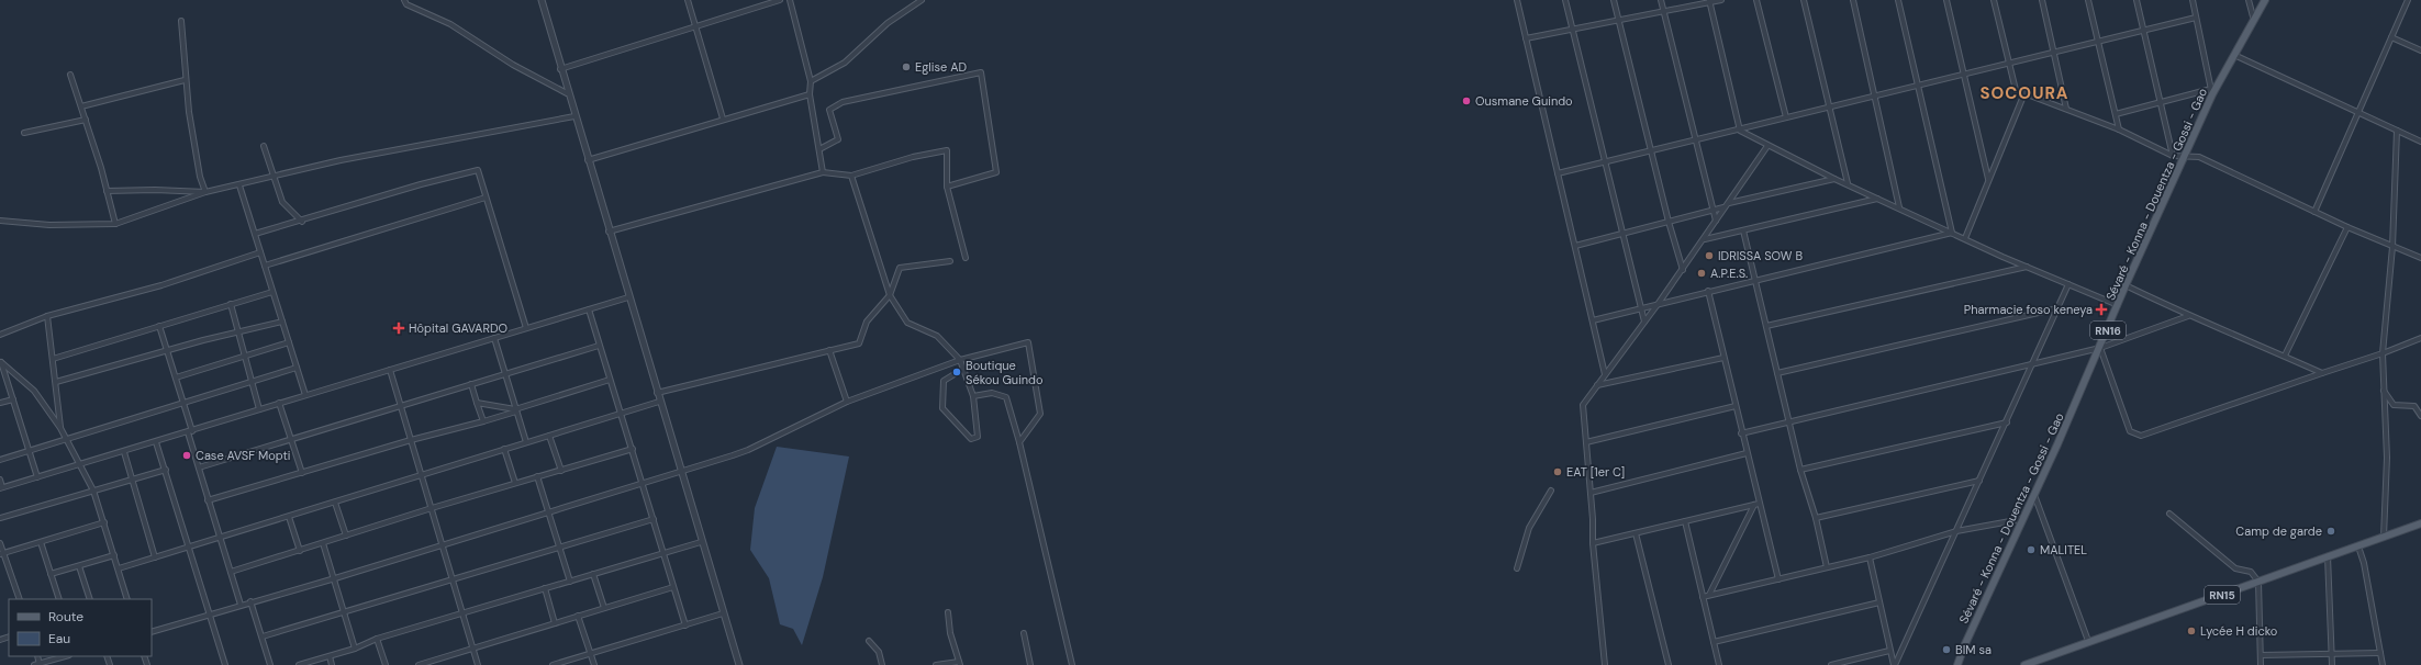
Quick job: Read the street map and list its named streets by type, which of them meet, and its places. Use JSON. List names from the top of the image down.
{
  "streets": {
    "main road": ["Sévaré - Konna - Douentza - Gossi - Gao", "RN16", "RN15"]
  },
  "districts": ["SOCOURA"],
  "places": {
    "other": [
      "Eglise AD",
      "Ousmane Guindo",
      "IDRISSA SOW B",
      "A.P.E.S.",
      "Boutique Sékou Guindo",
      "Case AVSF Mopti",
      "EAT [1er C]",
      "Camp de garde",
      "MALITEL",
      "Lycée H dicko",
      "BIM sa"
    ],
    "health": ["Pharmacie foso keneya", "Hôpital GAVARDO"]
  },
  "legend": ["Route", "Eau"]
}
